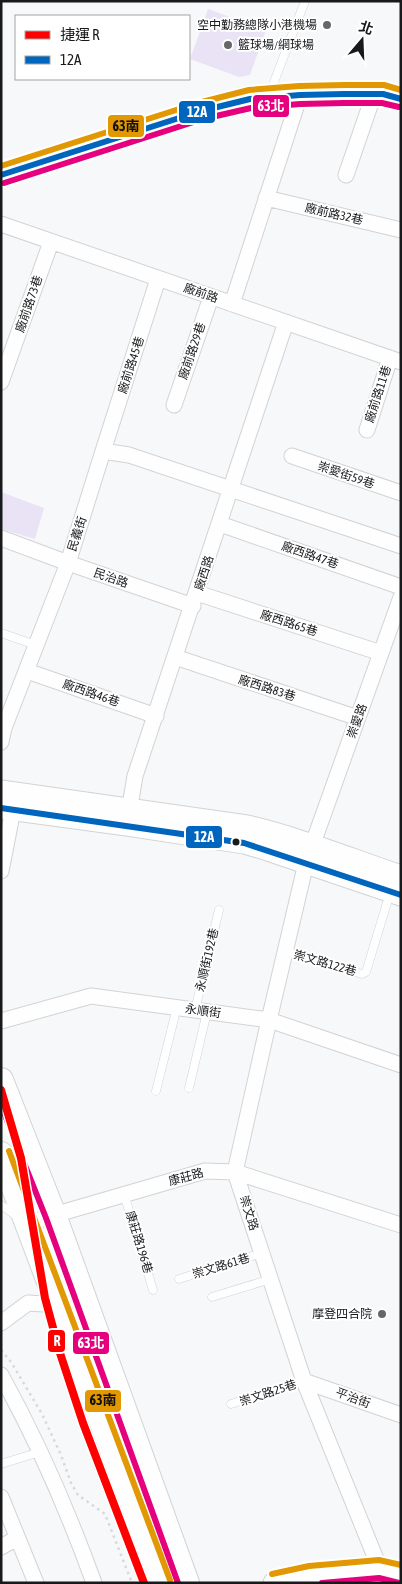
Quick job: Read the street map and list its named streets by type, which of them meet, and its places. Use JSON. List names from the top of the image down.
{
  "streets": {
    "street": [
      "廠前路32巷",
      "廠前路",
      "廠前路73巷",
      "廠前路29巷",
      "廠前路45巷",
      "廠前路11巷",
      "崇愛街59巷",
      "民義街",
      "廠西路47巷",
      "廠西路",
      "民治路",
      "廠西路65巷",
      "廠西路83巷",
      "廠西路46巷",
      "崇愛路",
      "永順街",
      "康莊路",
      "崇文路",
      "平治街"
    ],
    "lane": [
      "永順街192巷",
      "崇文路122巷",
      "康莊路196巷",
      "崇文路61巷",
      "崇文路25巷"
    ]
  },
  "crossings": [
    ["廠前路", "廠前路73巷"],
    ["廠前路", "廠前路29巷"],
    ["廠前路", "廠前路45巷"],
    ["廠前路", "廠前路11巷"],
    ["廠前路", "廠西路"],
    ["廠前路45巷", "民義街"],
    ["民義街", "民治路"],
    ["民義街", "廠西路46巷"],
    ["廠西路47巷", "廠西路"],
    ["廠西路", "民治路"],
    ["廠西路", "廠西路65巷"],
    ["廠西路", "廠西路83巷"],
    ["廠西路", "廠西路46巷"],
    ["民治路", "廠西路65巷"],
    ["廠西路65巷", "崇愛路"],
    ["廠西路83巷", "崇愛路"],
    ["永順街192巷", "永順街"],
    ["康莊路", "崇文路"],
    ["康莊路", "康莊路196巷"],
    ["崇文路", "崇文路61巷"],
    ["崇文路", "崇文路25巷"],
    ["崇文路", "平治街"],
    ["崇文路25巷", "平治街"]
  ],
  "places": ["空中勤務總隊小港機場", "籃球場/網球場", "摩登四合院"],
  "lines": [
    "transit line 63南",
    "transit line 12A",
    "transit line 63北",
    "metro line R"
  ],
  "legend": ["捷運 R", "12A"],
  "north": "top"
}
